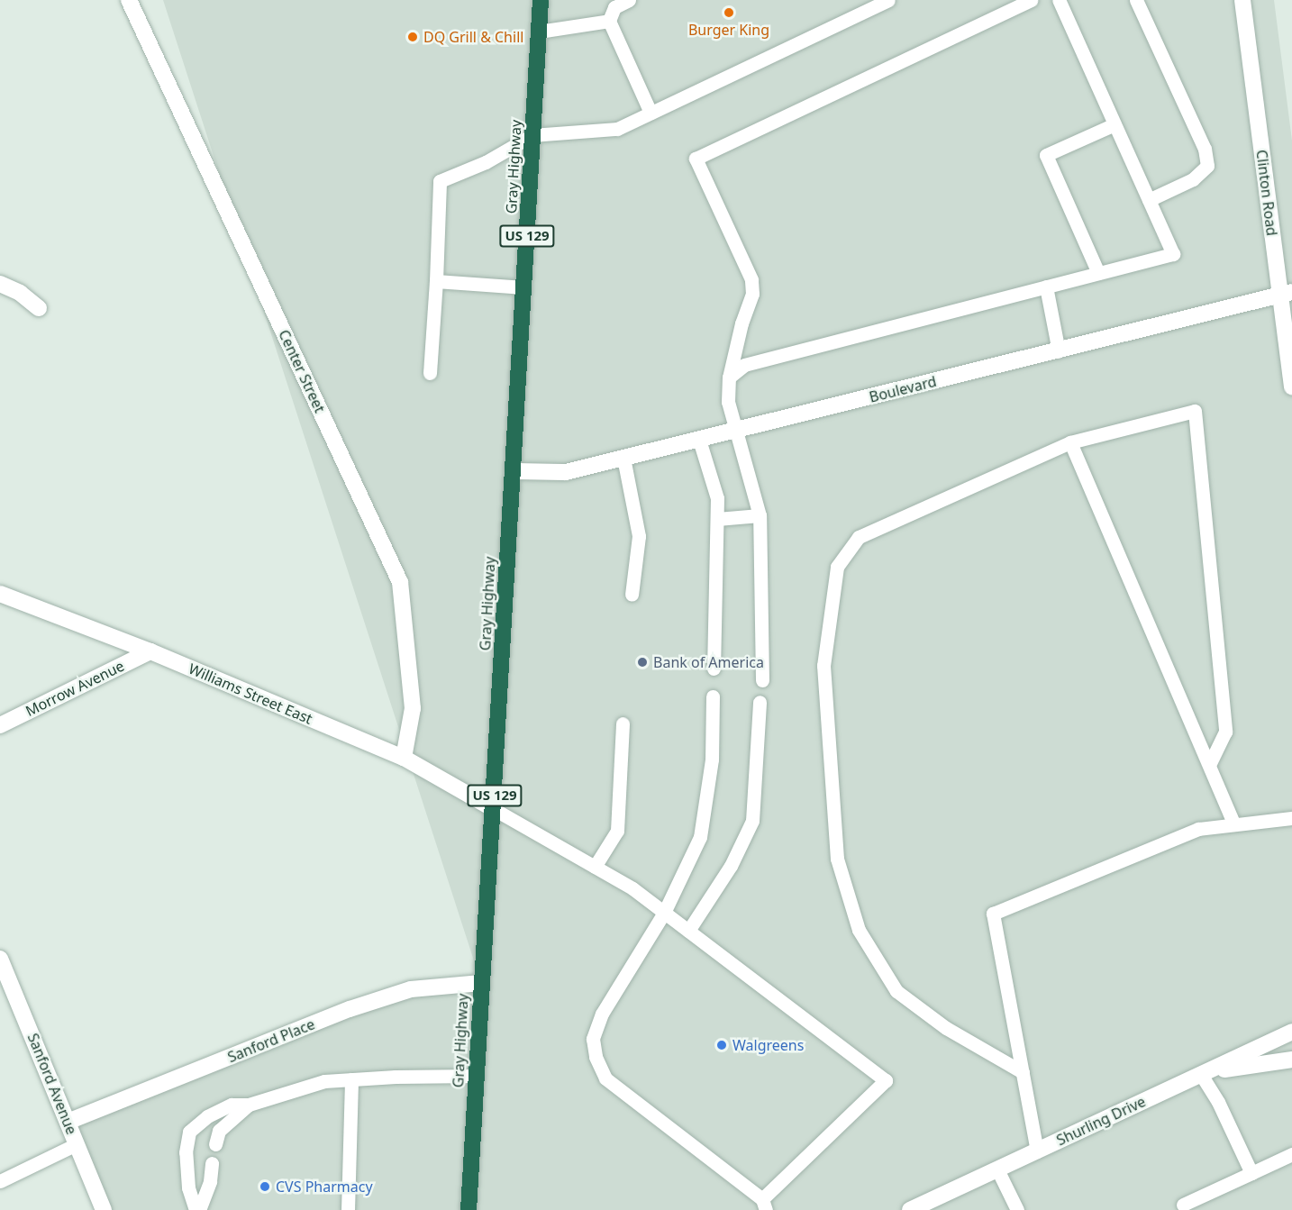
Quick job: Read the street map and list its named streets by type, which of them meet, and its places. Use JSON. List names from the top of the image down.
{
  "streets": {
    "highway": ["Gray Highway", "US 129"],
    "street": [
      "Clinton Road",
      "Center Street",
      "Boulevard",
      "Morrow Avenue",
      "Williams Street East",
      "Sanford Place",
      "Sanford Avenue",
      "Shurling Drive"
    ]
  },
  "crossings": [
    ["Gray Highway", "Boulevard"],
    ["Gray Highway", "Williams Street East"],
    ["Gray Highway", "Sanford Place"],
    ["Clinton Road", "Boulevard"],
    ["Center Street", "Williams Street East"],
    ["Morrow Avenue", "Williams Street East"],
    ["Sanford Place", "Sanford Avenue"]
  ],
  "places": [
    "Burger King",
    "DQ Grill & Chill",
    "Bank of America",
    "Walgreens",
    "CVS Pharmacy"
  ]
}
